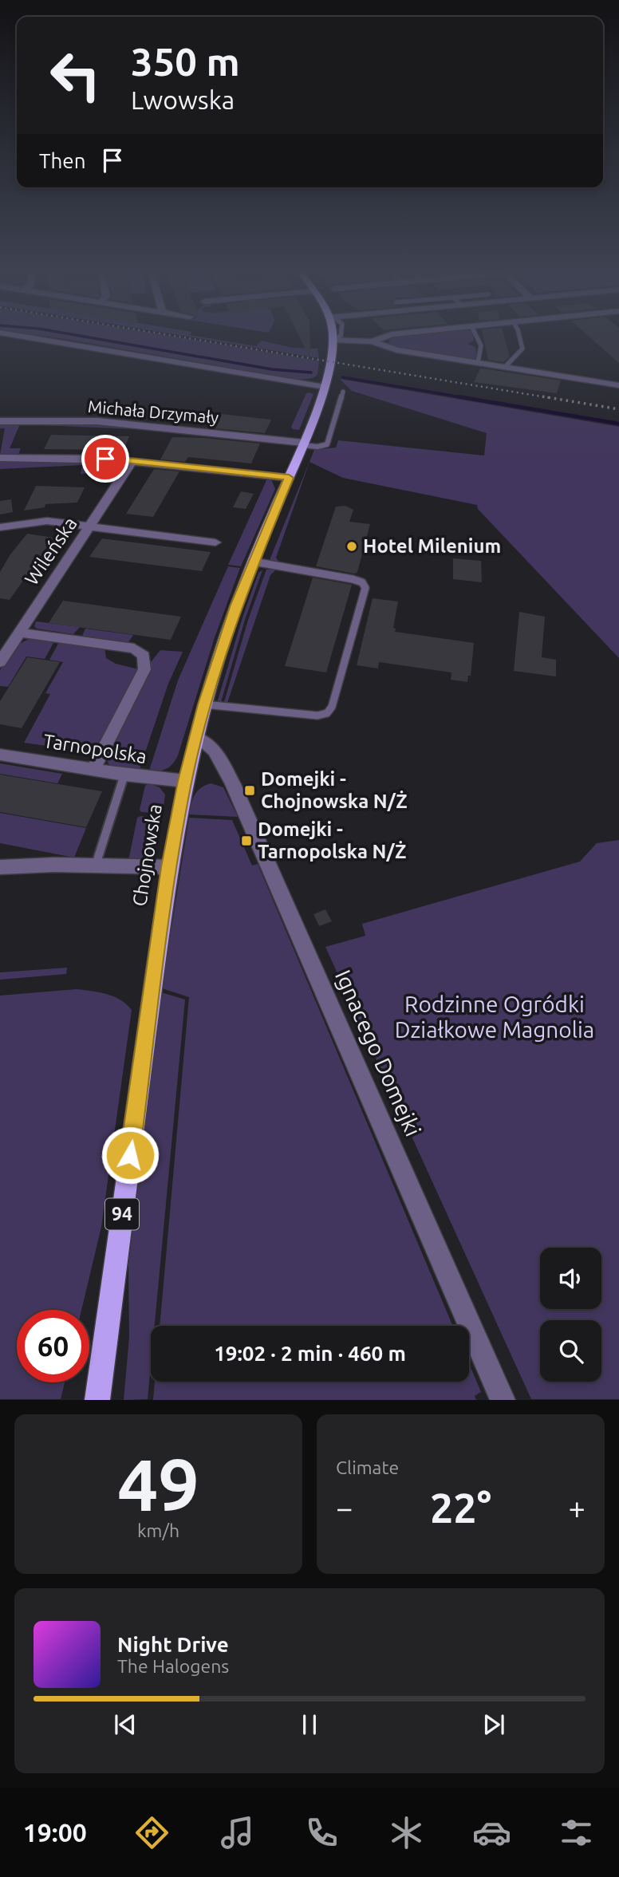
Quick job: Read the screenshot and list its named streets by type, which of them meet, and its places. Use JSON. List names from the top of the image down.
{
  "streets": {
    "main road": ["Chojnowska", "94"],
    "street": [
      "Michała Drzymały",
      "Wileńska",
      "Tarnopolska",
      "Ignacego Domejki"
    ]
  },
  "crossings": [
    ["Michała Drzymały", "Chojnowska"],
    ["Tarnopolska", "Chojnowska"],
    ["Chojnowska", "Ignacego Domejki"]
  ],
  "parks": ["Rodzinne Ogródki Działkowe Magnolia"],
  "places": {
    "other": ["Hotel Milenium"],
    "transit": ["Domejki - Chojnowska N/Ż", "Domejki - Tarnopolska N/Ż"]
  },
  "page": {
    "turn": ["350 m", "Lwowska"],
    "then": "Then",
    "limit": "60",
    "trip": "19:02 · 2 min · 460 m",
    "tile": [
      ["49", "km/h"],
      "Climate"
    ],
    "heat": ["−", "22°", "+"],
    "song": ["Night Drive", "The Halogens"],
    "tabs": "19:00"
  }
}
